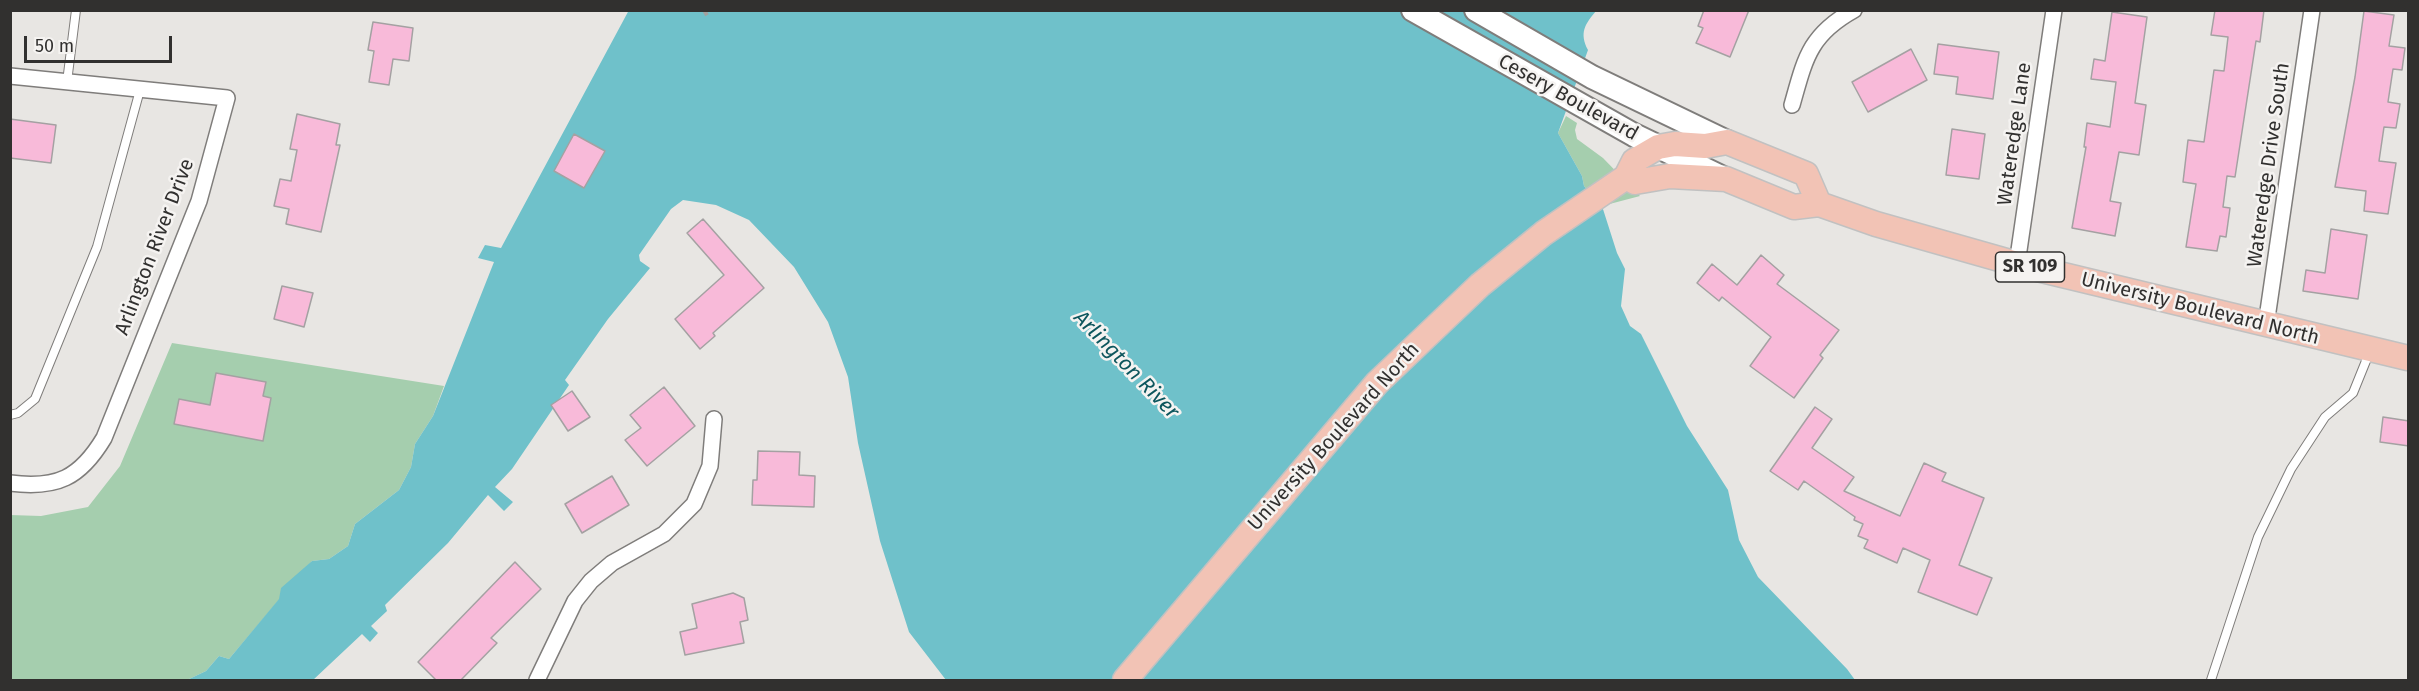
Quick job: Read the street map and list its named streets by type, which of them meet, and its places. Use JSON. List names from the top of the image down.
{
  "streets": {
    "main road": ["Cesery Boulevard", "SR 109", "University Boulevard North"],
    "street": ["Wateredge Lane", "Wateredge Drive South", "Arlington River Drive"]
  },
  "crossings": [
    ["Cesery Boulevard", "University Boulevard North"],
    ["Wateredge Lane", "University Boulevard North"],
    ["Wateredge Drive South", "University Boulevard North"]
  ],
  "water": ["Arlington River"],
  "scale_bar": "50 m"
}
